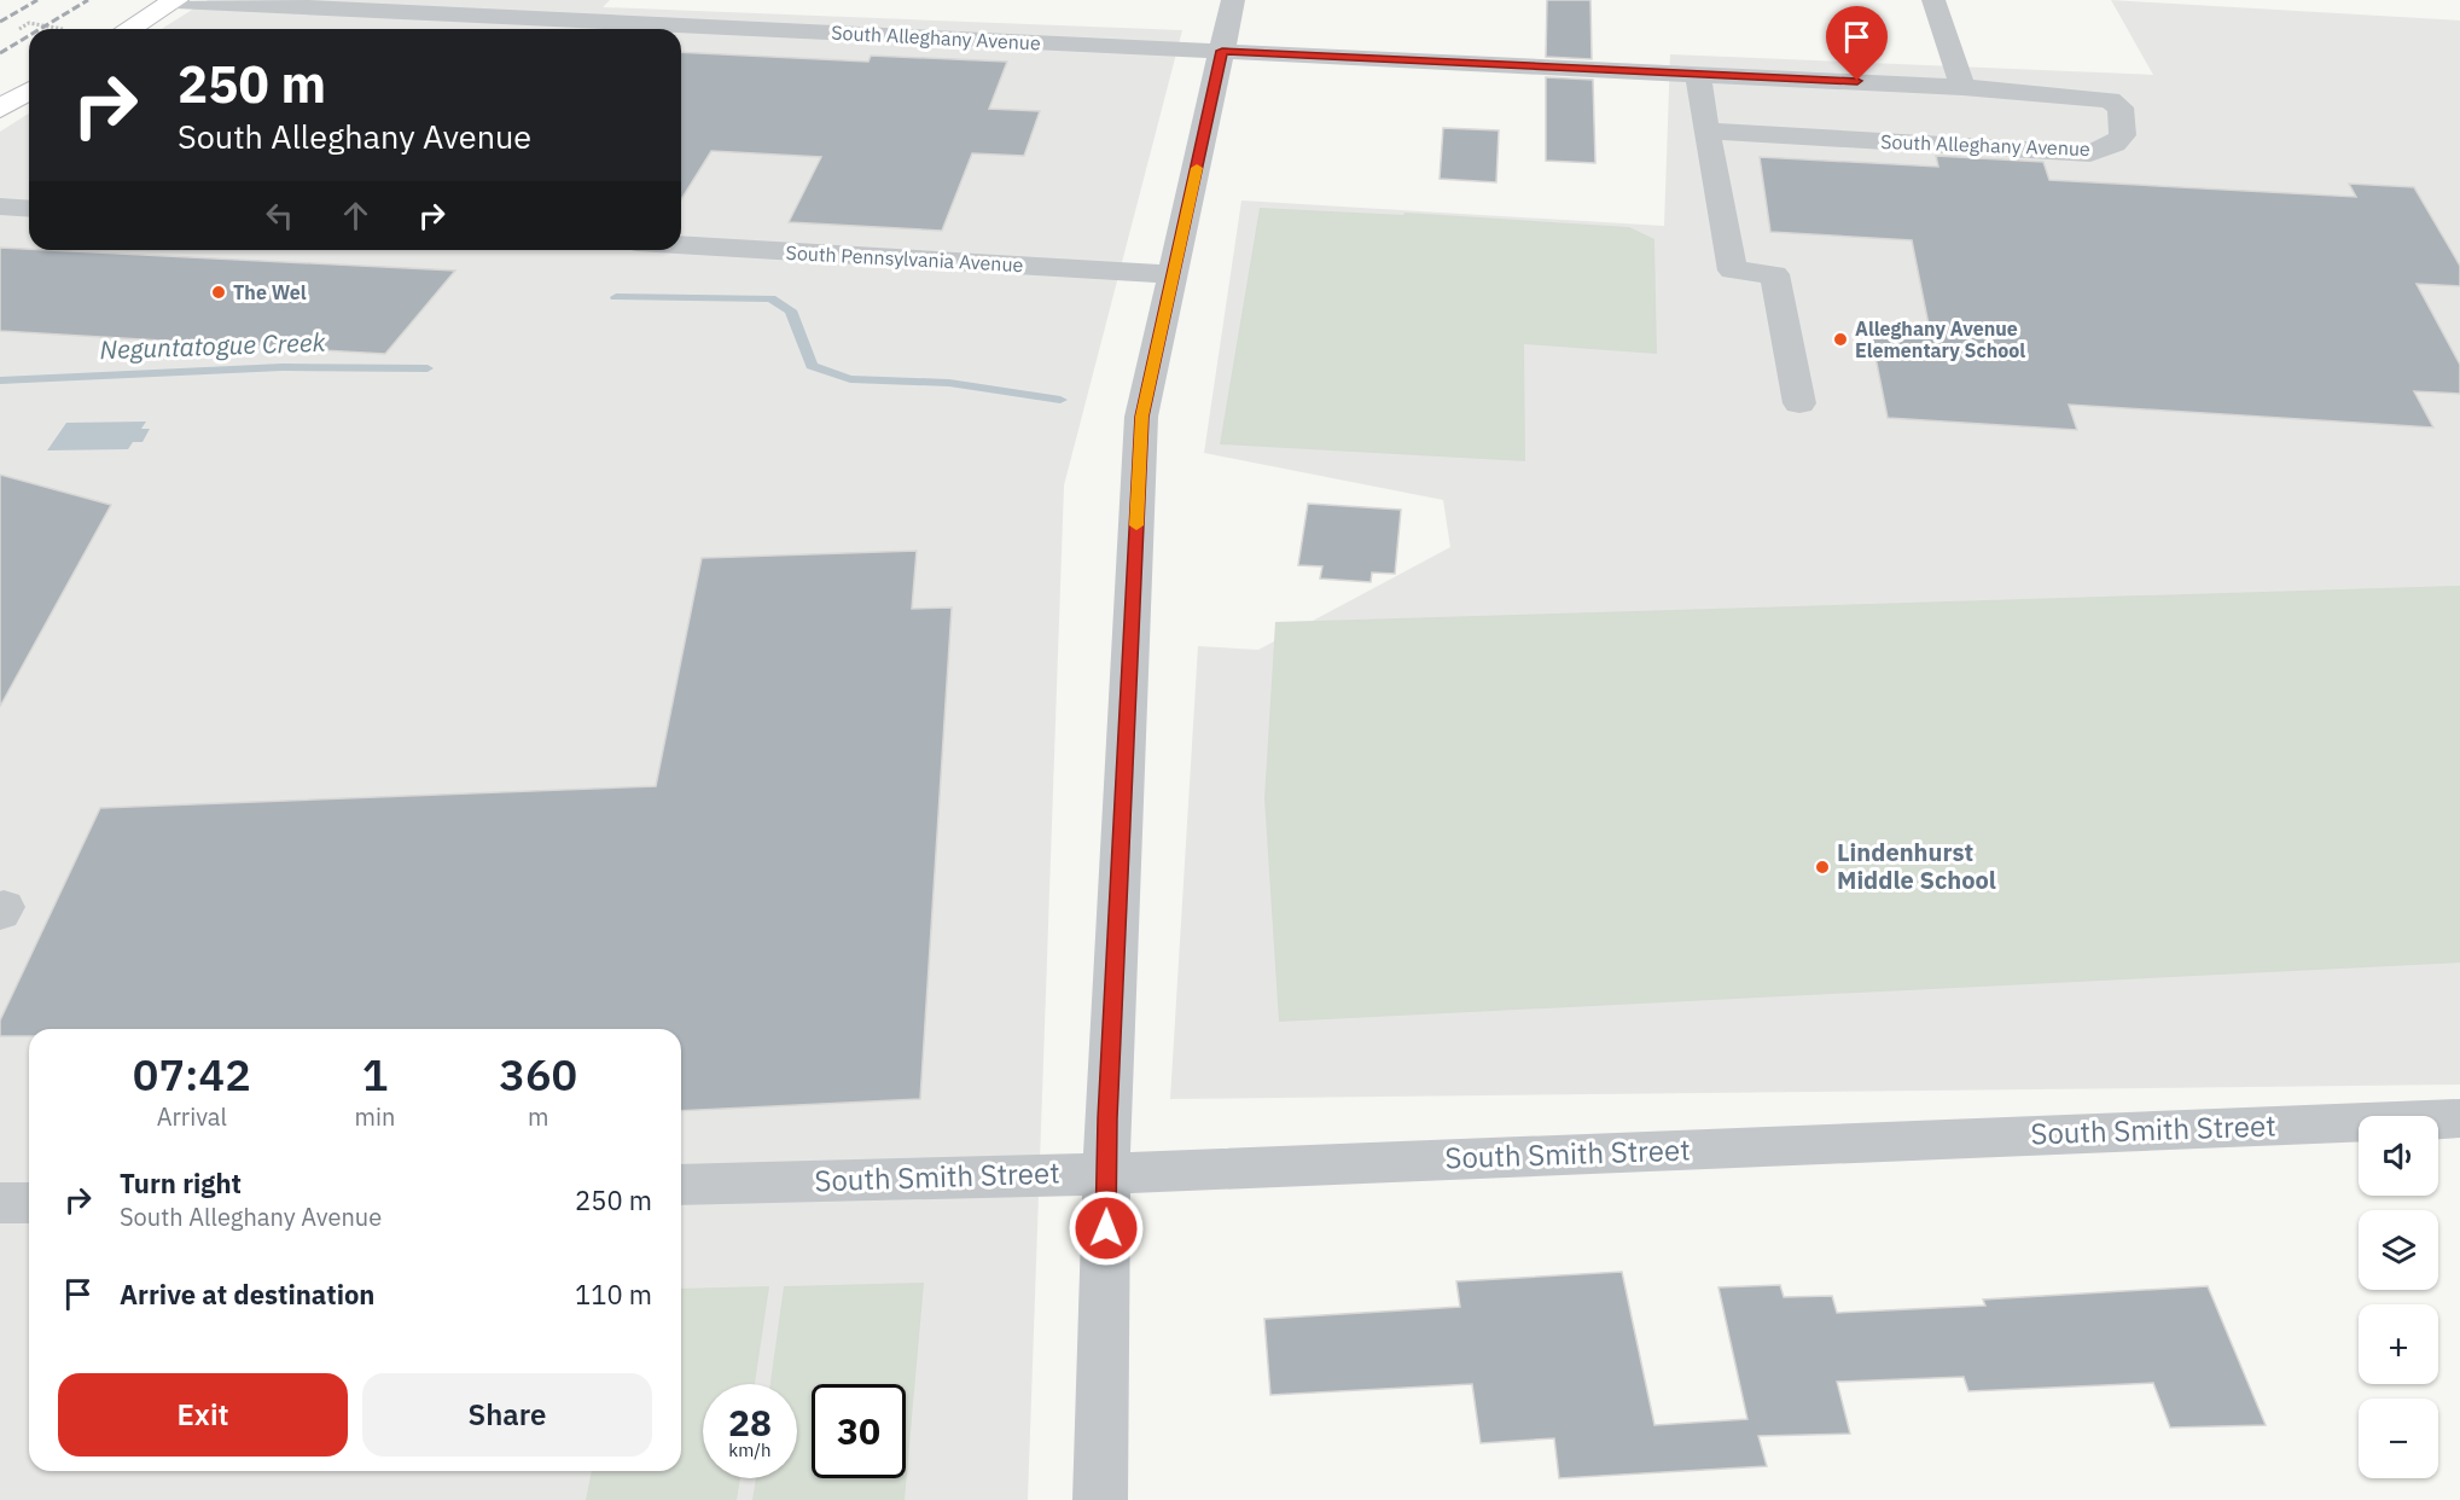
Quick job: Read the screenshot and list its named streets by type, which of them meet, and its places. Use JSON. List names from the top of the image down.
{
  "streets": {
    "street": ["South Alleghany Avenue", "South Pennsylvania Avenue", "South Smith Street"]
  },
  "water": ["Neguntatogue Creek"],
  "places": ["The Wel", "Alleghany Avenue Elementary School", "Lindenhurst Middle School"],
  "page": {
    "turn": ["250 m", "South Alleghany Avenue"],
    "eta": [
      "07:42",
      "Arrival",
      "1",
      "min",
      "360",
      "m"
    ],
    "map_buttons": ["+", "−"],
    "list": [
      {
        "name": "Turn right",
        "note": "South Alleghany Avenue",
        "value": "250 m"
      },
      {
        "name": "Arrive at destination",
        "value": "110 m"
      }
    ],
    "buttons": ["Exit", "Share"],
    "speed": "28 km/h",
    "limit": "30"
  }
}
